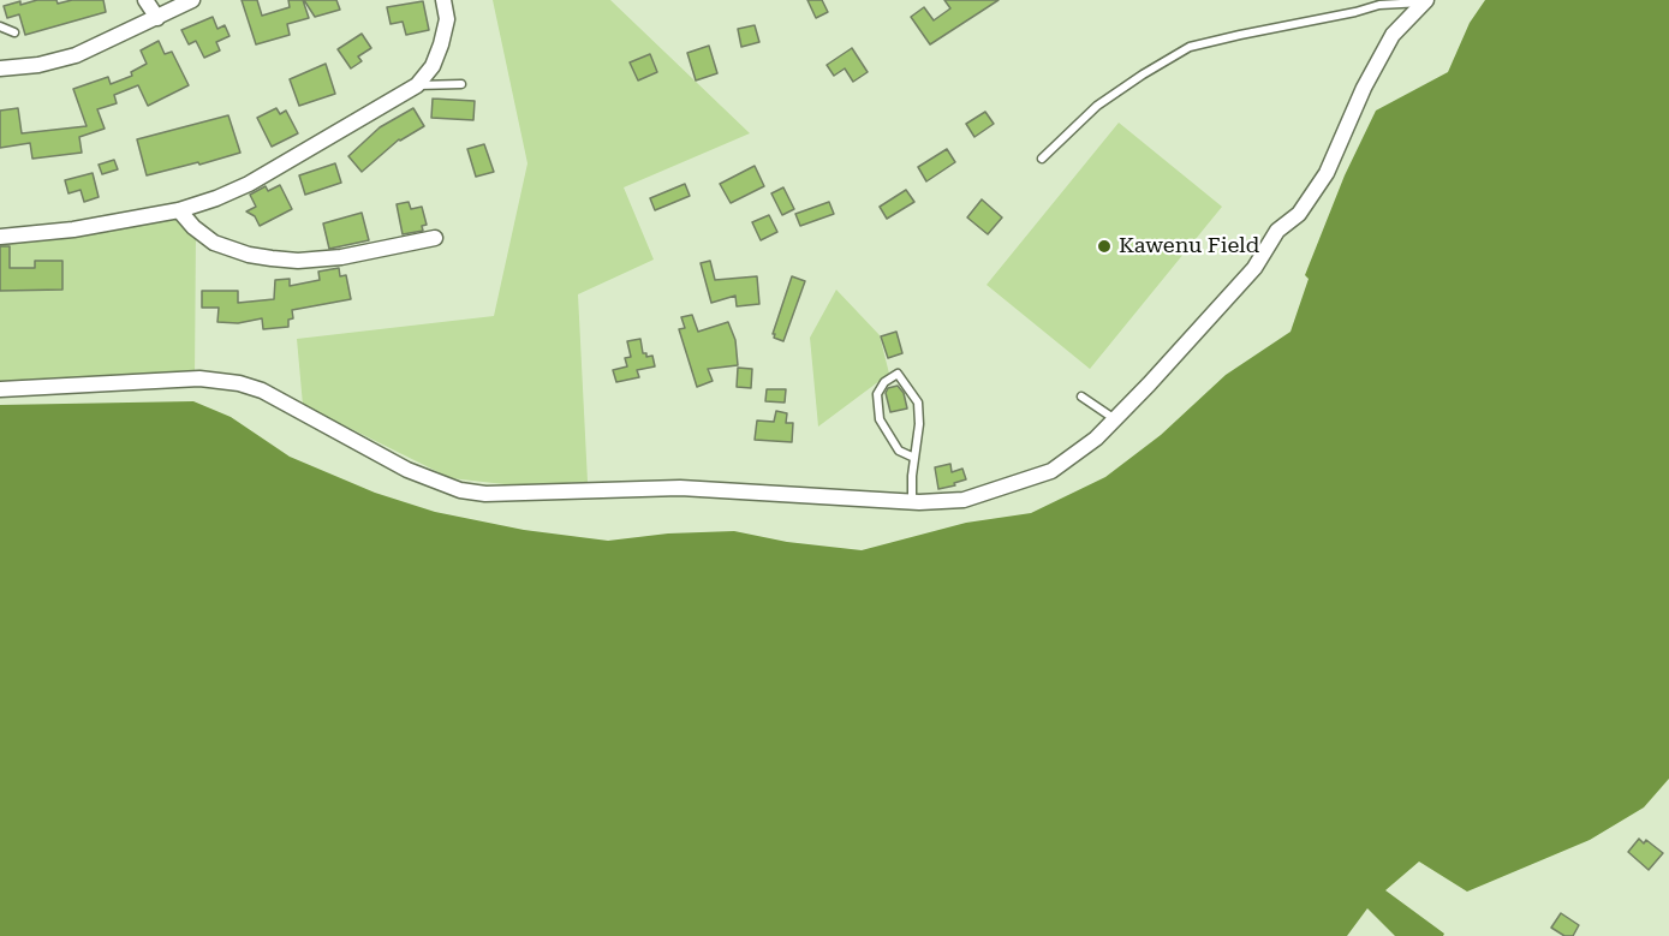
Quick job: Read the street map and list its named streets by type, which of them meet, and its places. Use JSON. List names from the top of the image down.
{
  "places": ["Kawenu Field"]
}
